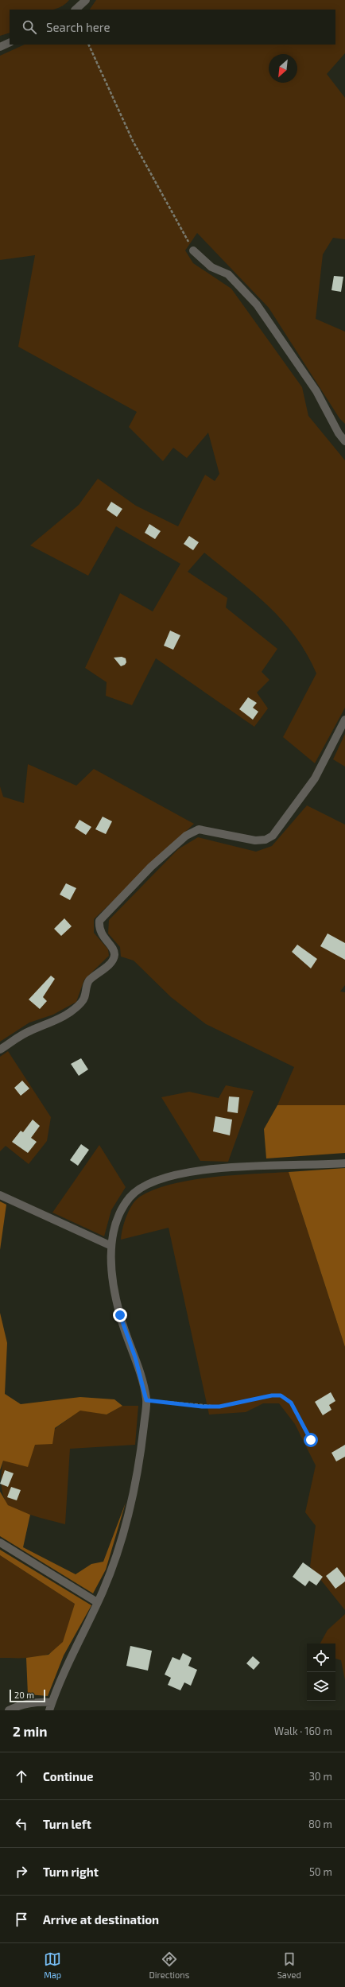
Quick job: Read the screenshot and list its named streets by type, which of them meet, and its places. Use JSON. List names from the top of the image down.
{
  "scale_bar": "20 m",
  "north": "bottom left",
  "page": {
    "search": "Search here",
    "scale": "20 m",
    "heading": ["2 min", "Walk · 160 m"],
    "list": [
      ["Continue", "30 m"],
      ["Turn left", "80 m"],
      ["Turn right", "50 m"],
      "Arrive at destination"
    ],
    "nav": ["Map", "Directions", "Saved"]
  }
}
